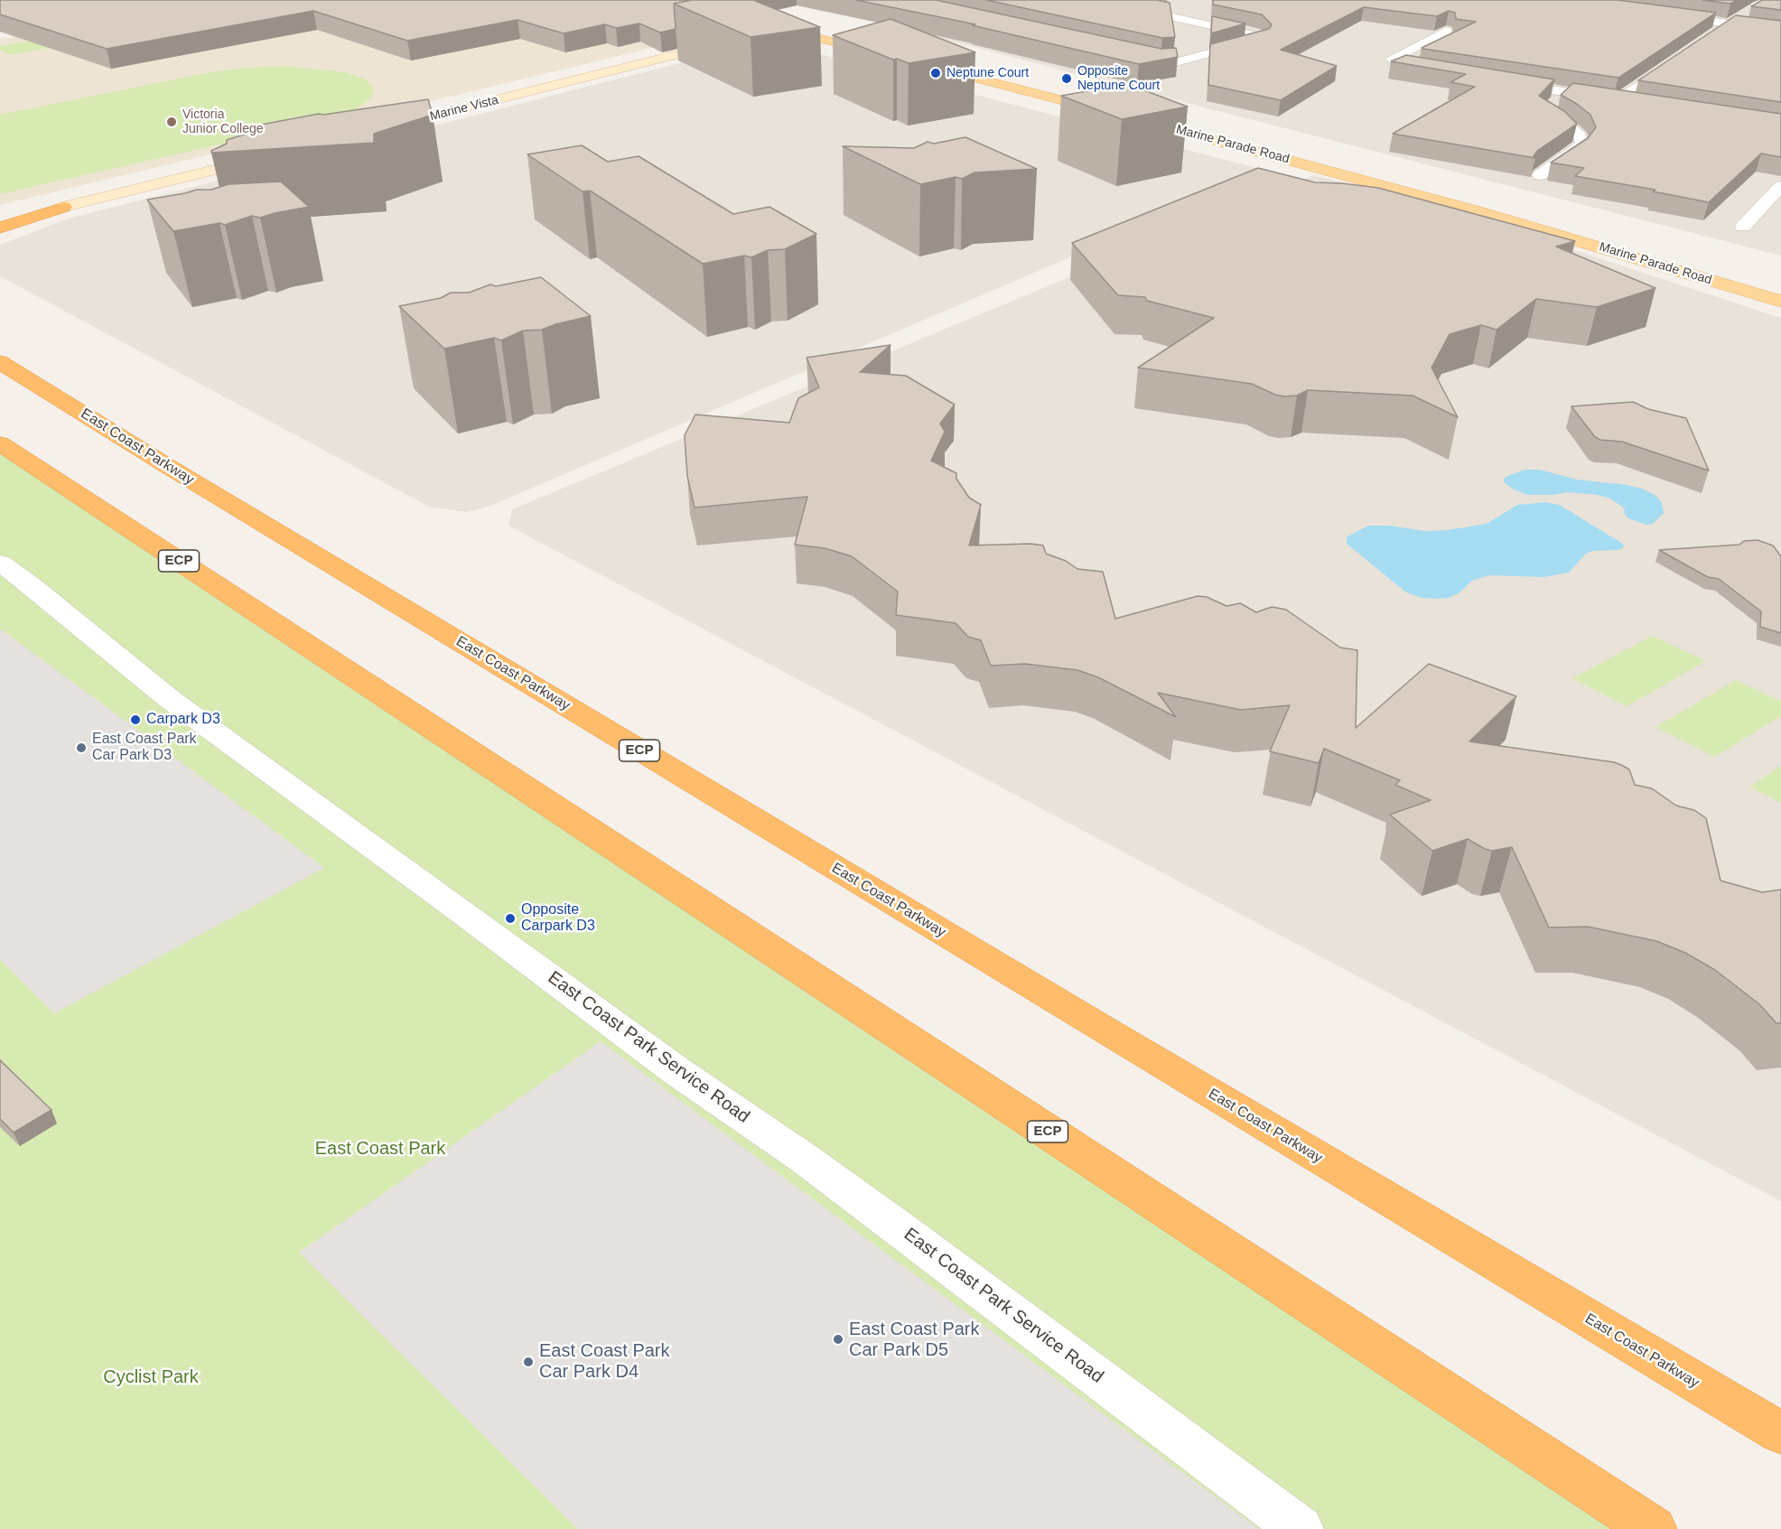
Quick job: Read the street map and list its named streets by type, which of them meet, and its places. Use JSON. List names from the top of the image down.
{
  "streets": {
    "highway": ["East Coast Parkway", "ECP"],
    "main road": ["Marine Parade Road"],
    "street": ["Marine Vista", "East Coast Park Service Road"]
  },
  "parks": ["East Coast Park", "Cyclist Park"],
  "places": [
    "Neptune Court",
    "Opposite Neptune Court",
    "Victoria Junior College",
    "Carpark D3",
    "East Coast Park Car Park D3",
    "Opposite Carpark D3",
    "East Coast Park Car Park D5",
    "East Coast Park Car Park D4"
  ]
}
